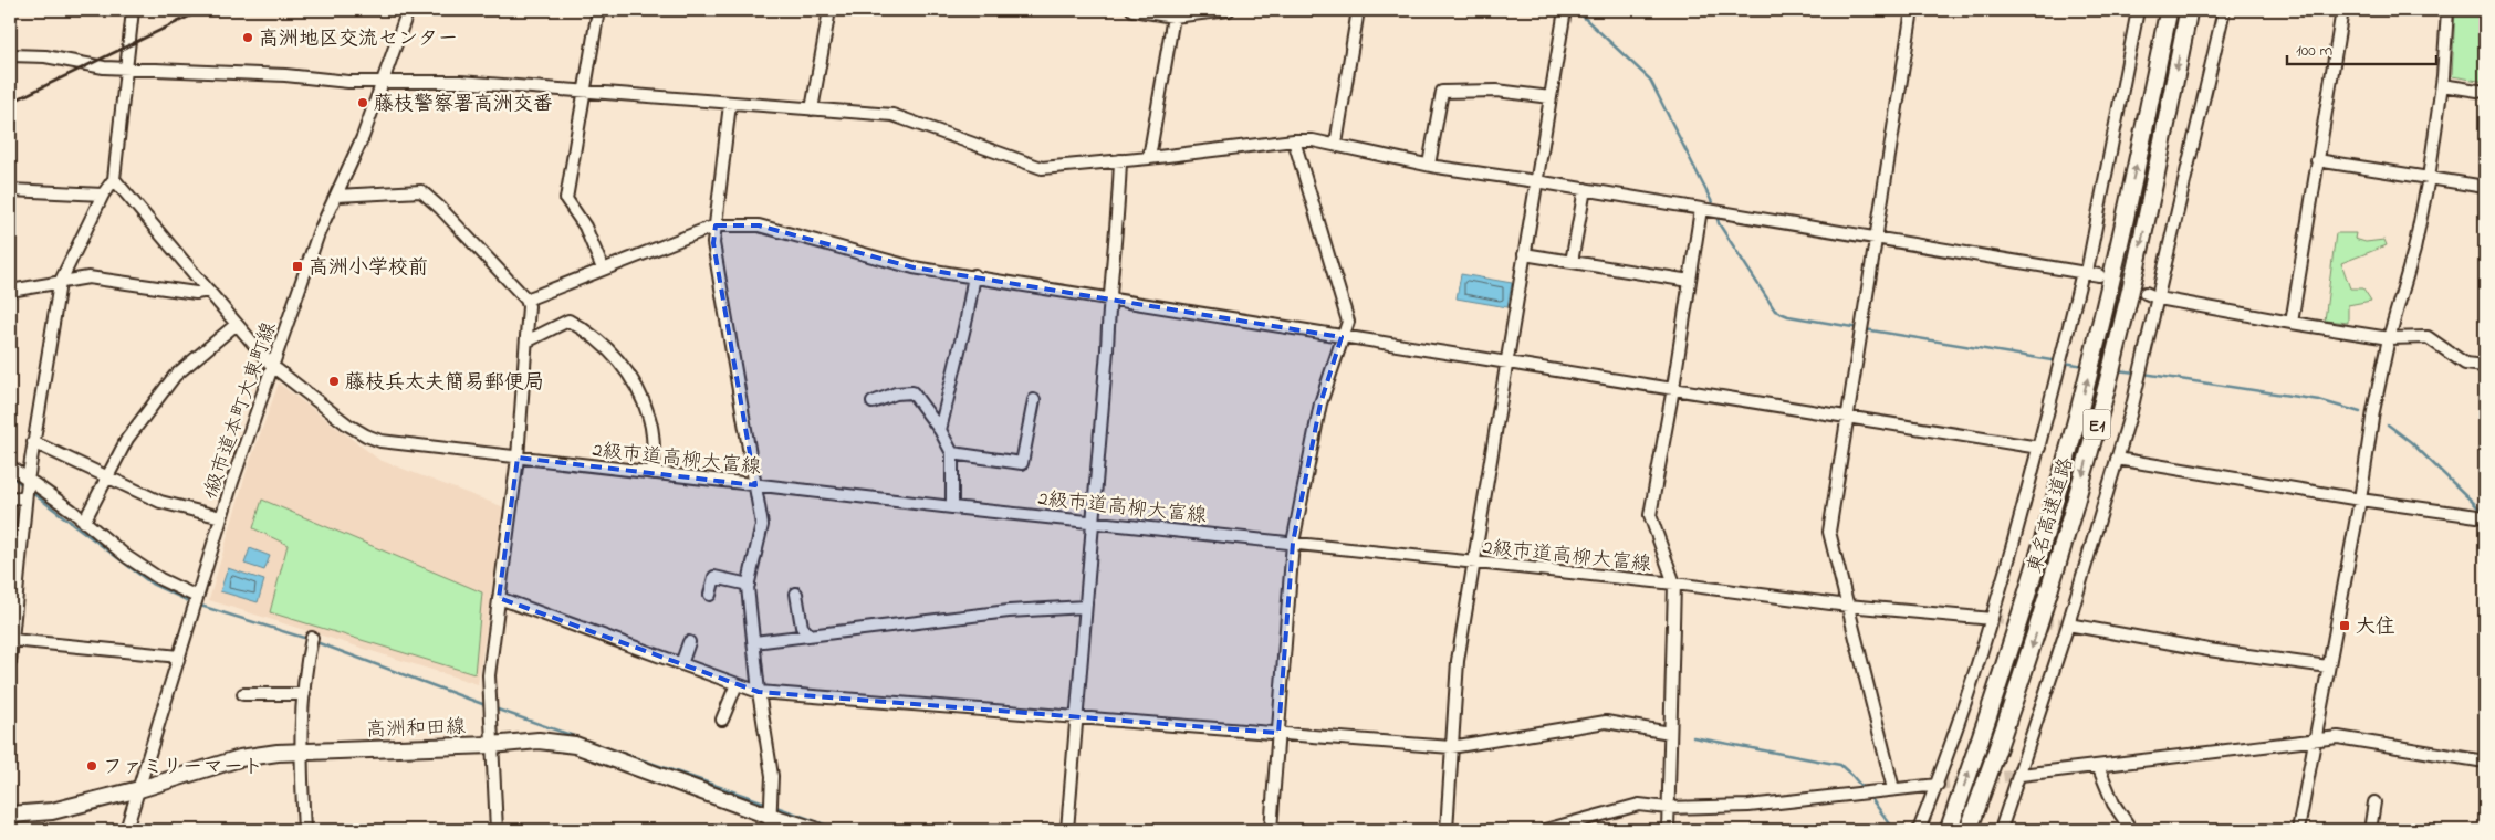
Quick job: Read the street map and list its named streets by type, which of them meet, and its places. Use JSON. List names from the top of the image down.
{
  "streets": {
    "highway": ["E1", "東名高速道路"],
    "main road": ["高洲和田線"],
    "street": ["1級市道本町大東町線", "2級市道高柳大富線"]
  },
  "crossings": [
    ["1級市道本町大東町線", "2級市道高柳大富線"],
    ["1級市道本町大東町線", "高洲和田線"]
  ],
  "places": {
    "other": [
      "高洲地区交流センター",
      "藤枝警察署高洲交番",
      "藤枝兵太夫簡易郵便局",
      "ファミリーマート"
    ],
    "transit": ["高洲小学校前", "大住"]
  },
  "scale_bar": "100 m"
}
